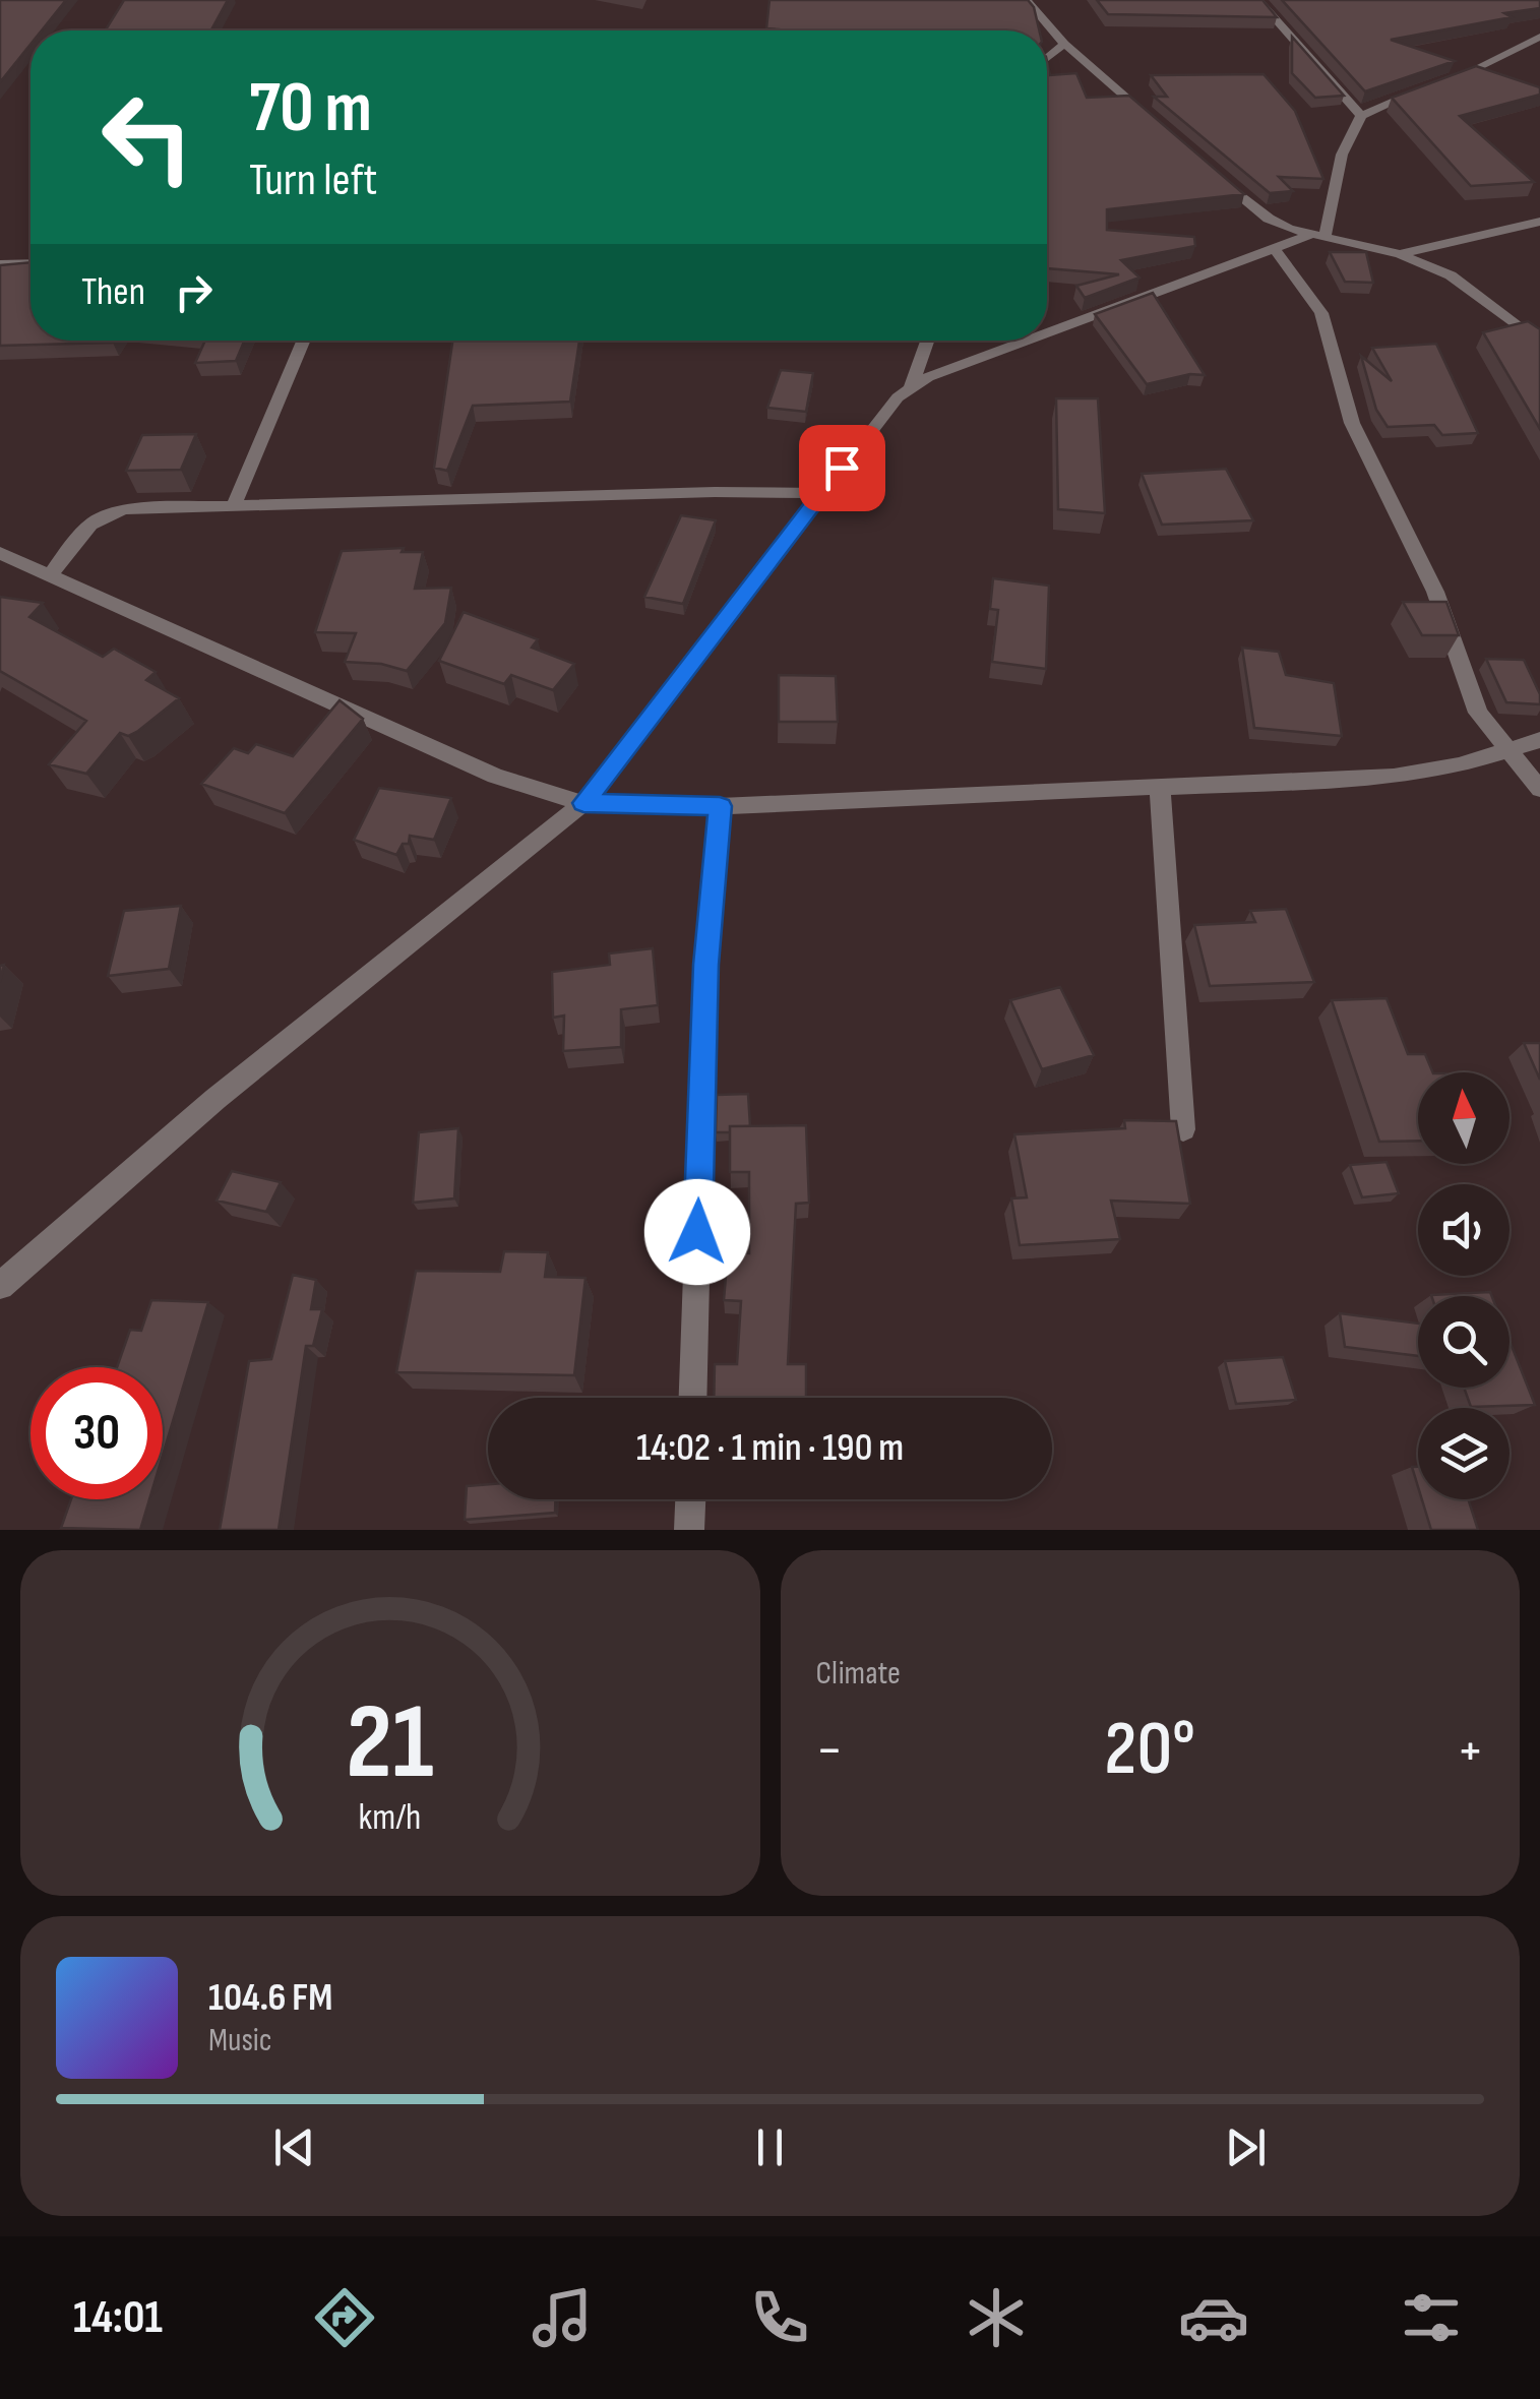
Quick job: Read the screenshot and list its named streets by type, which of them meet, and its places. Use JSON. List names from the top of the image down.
{
  "north": "top",
  "page": {
    "turn": ["70 m", "Turn left"],
    "then": "Then",
    "limit": "30",
    "trip": "14:02 · 1 min · 190 m",
    "tile": "Climate",
    "heat": ["−", "20°", "+"],
    "song": ["104.6 FM", "Music"],
    "tabs": "14:01",
    "gauge": ["21", "km/h"]
  }
}
